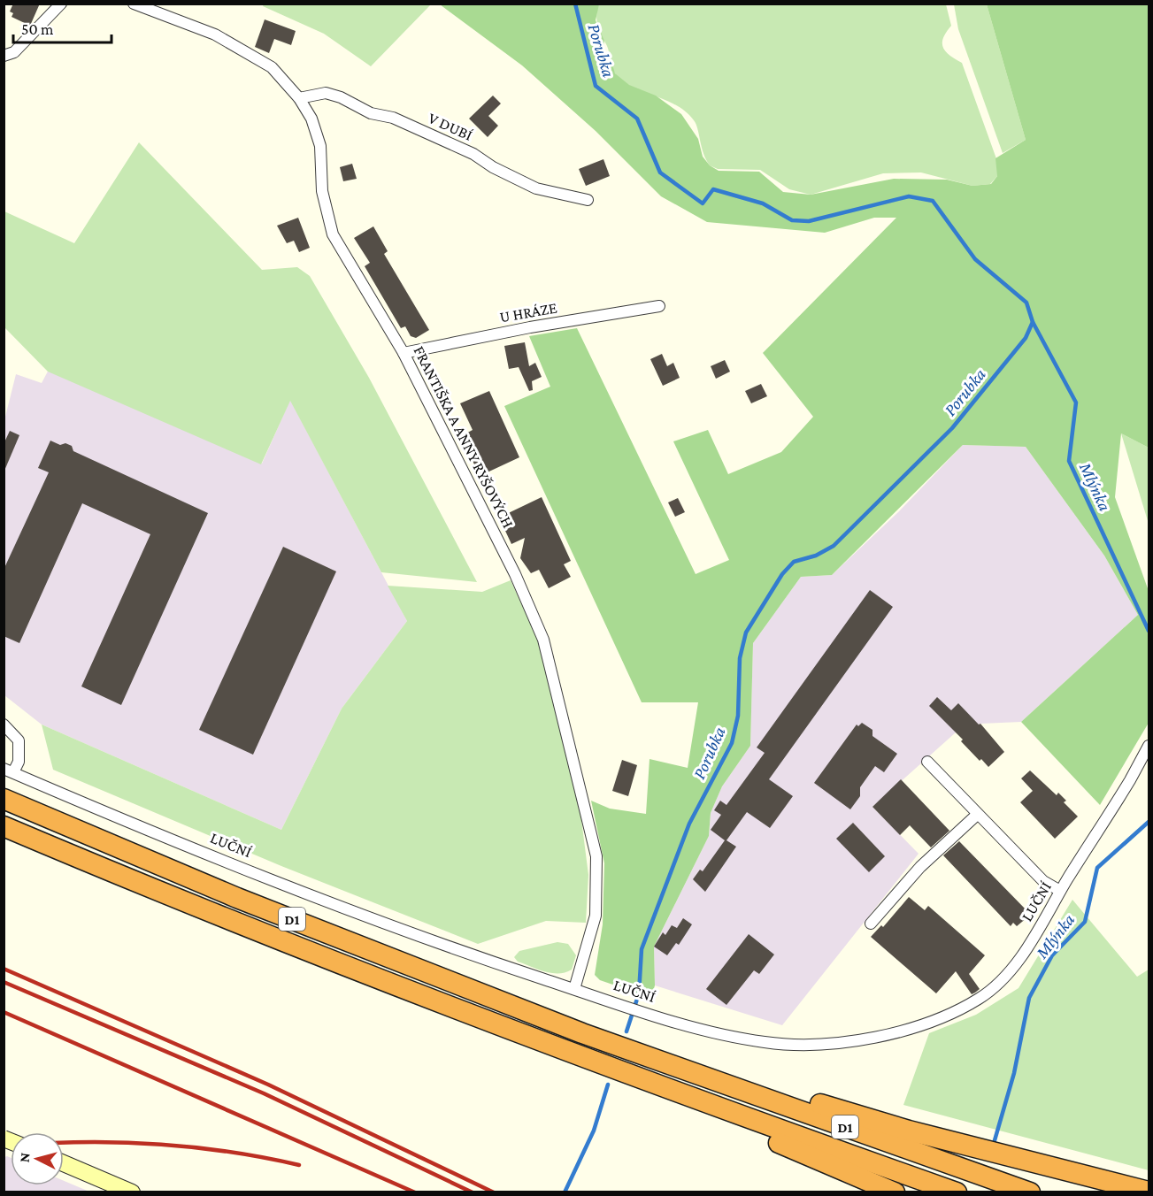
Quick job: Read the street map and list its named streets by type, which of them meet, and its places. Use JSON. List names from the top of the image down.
{
  "streets": {
    "highway": ["D1"],
    "street": [
      "V DUBÍ",
      "U HRÁZE",
      "FRANTIŠKA A ANNY RYŠOVÝCH",
      "LUČNÍ"
    ]
  },
  "crossings": [
    ["V DUBÍ", "FRANTIŠKA A ANNY RYŠOVÝCH"],
    ["U HRÁZE", "FRANTIŠKA A ANNY RYŠOVÝCH"],
    ["FRANTIŠKA A ANNY RYŠOVÝCH", "LUČNÍ"]
  ],
  "water": ["Porubka", "Mlýnka"],
  "scale_bar": "50 m",
  "north": "left"
}
